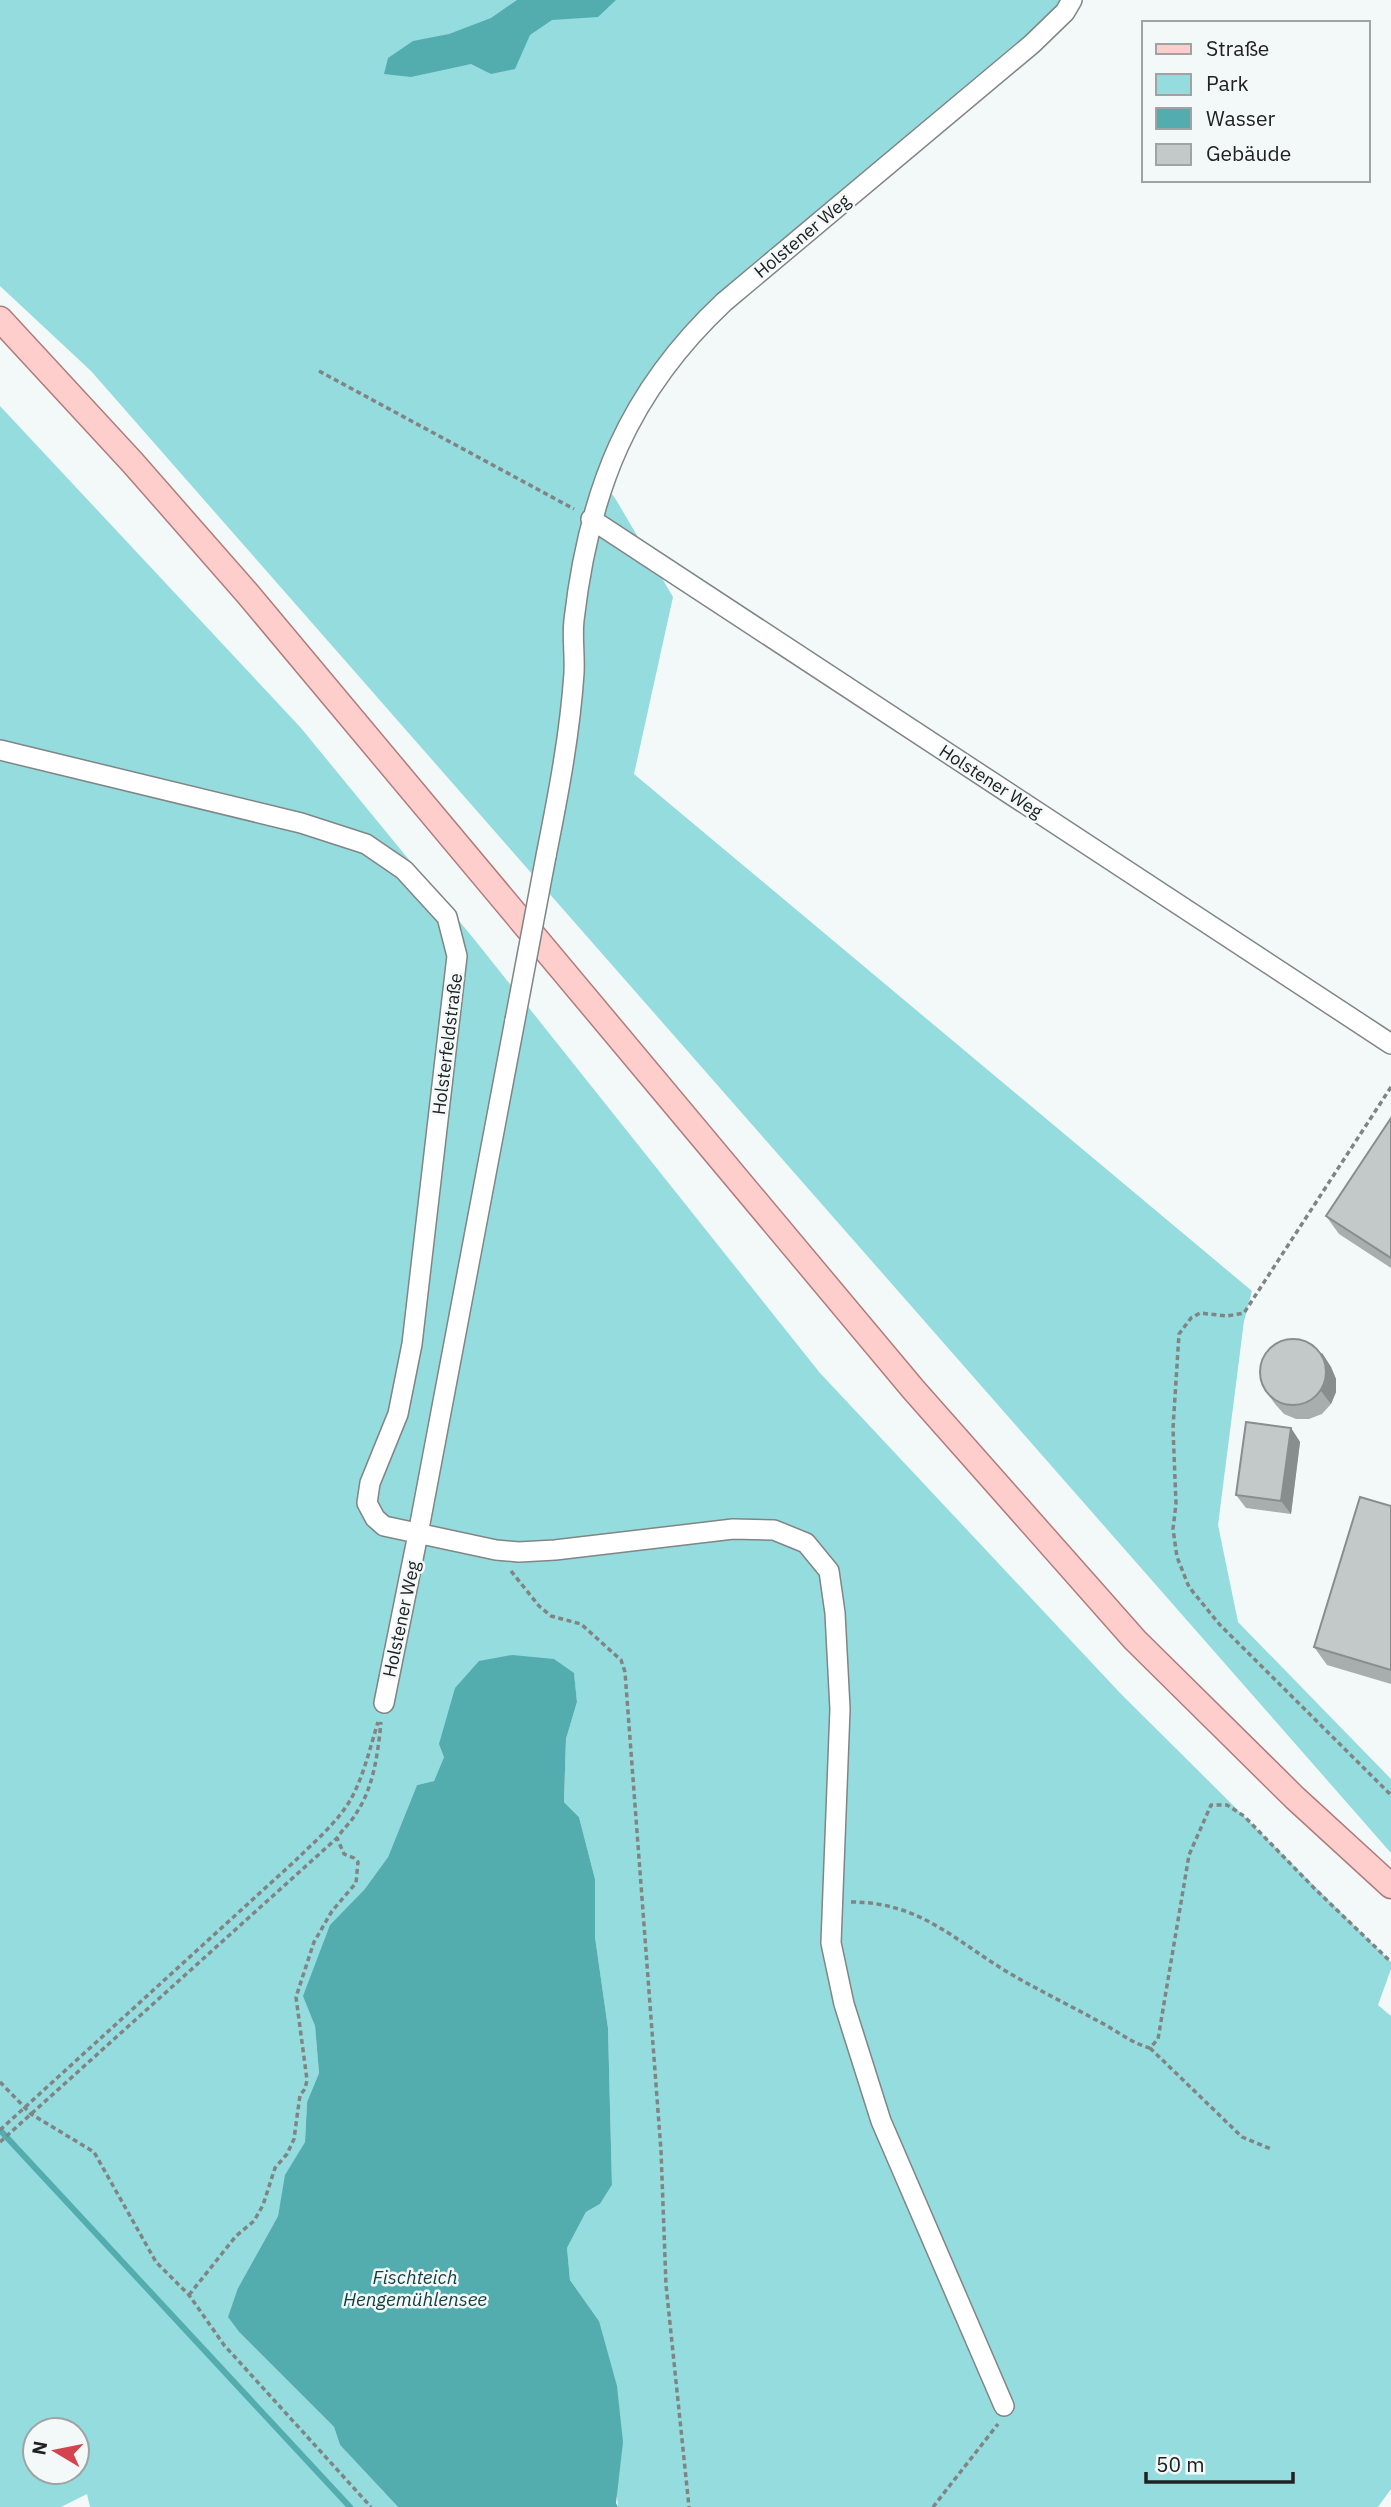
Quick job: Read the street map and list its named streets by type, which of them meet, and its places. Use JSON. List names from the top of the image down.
{
  "streets": {
    "street": ["Holstener Weg", "Holsterfeldstraße"]
  },
  "crossings": [
    ["Holstener Weg", "Holsterfeldstraße"]
  ],
  "water": ["Fischteich Hengemühlensee"],
  "legend": [
    "Straße",
    "Park",
    "Wasser",
    "Gebäude"
  ],
  "scale_bar": "50 m",
  "north": "left"
}
